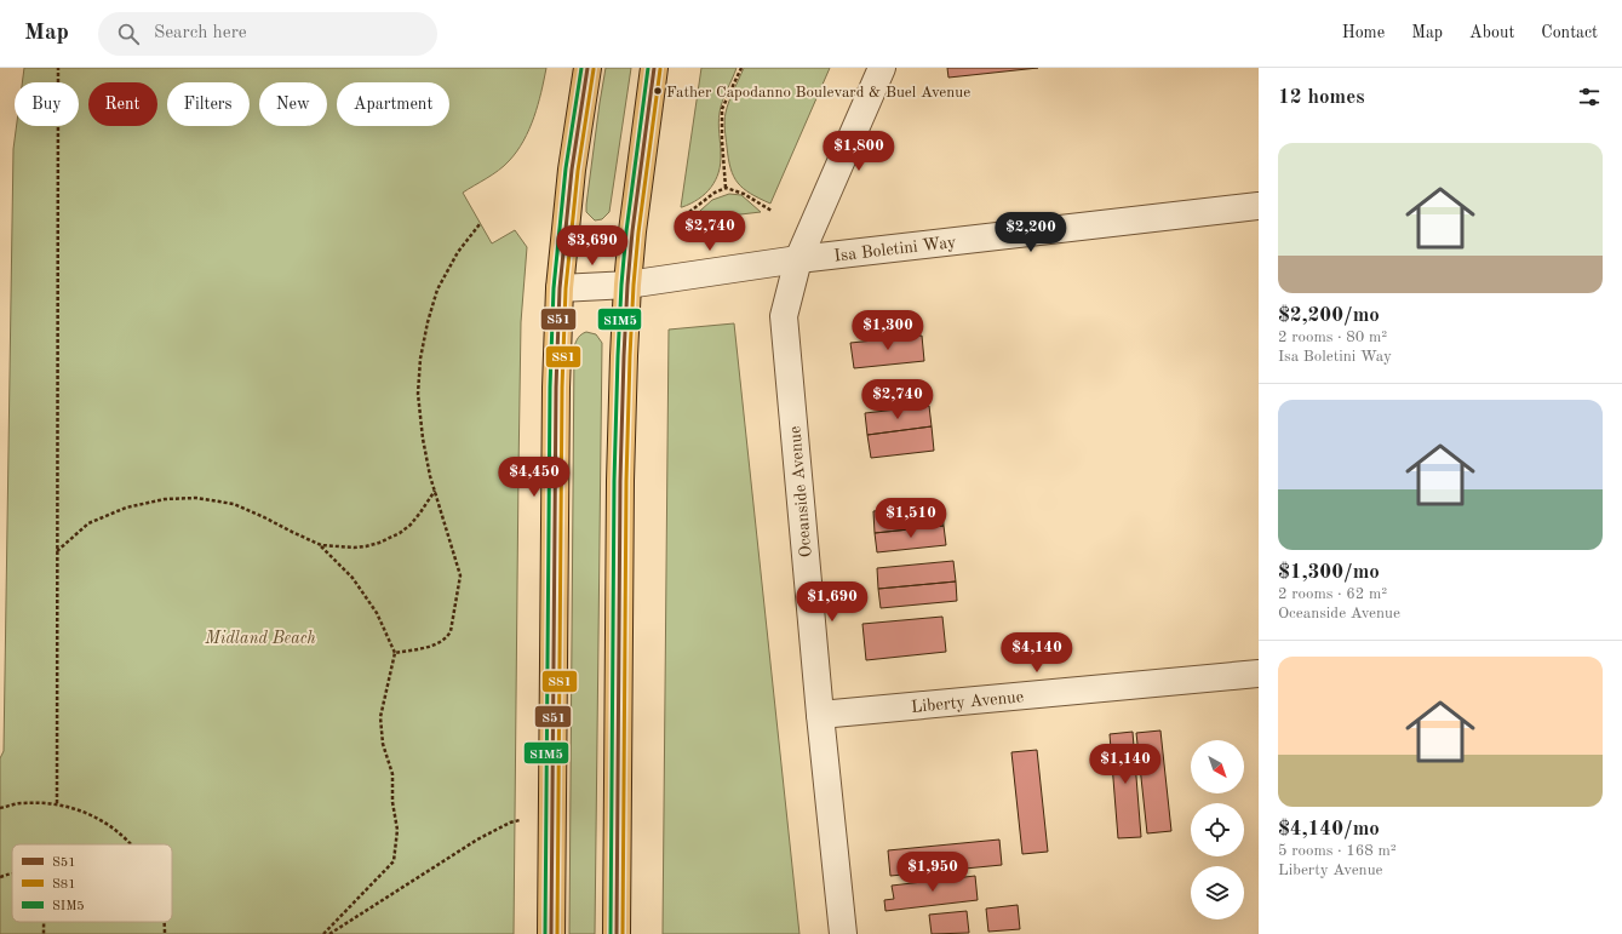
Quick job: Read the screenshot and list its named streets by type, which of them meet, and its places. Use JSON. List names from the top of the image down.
{
  "streets": {
    "street": ["Isa Boletini Way", "Oceanside Avenue", "Liberty Avenue"]
  },
  "crossings": [
    ["Isa Boletini Way", "Oceanside Avenue"],
    ["Oceanside Avenue", "Liberty Avenue"]
  ],
  "parks": ["Midland Beach"],
  "places": ["Father Capodanno Boulevard & Buel Avenue"],
  "lines": ["transit line S51", "transit line SIM5", "transit line S81"],
  "legend": ["S51", "S81", "SIM5"],
  "north": "bottom right",
  "page": {
    "header": "Map",
    "search": "Search here",
    "nav": [
      "Home",
      "Map",
      "About",
      "Contact"
    ],
    "heading": "12 homes",
    "chip": [
      "Buy",
      "Rent",
      "Filters",
      "New",
      "Apartment"
    ],
    "list": [
      {
        "name": "$2,200/mo",
        "note": "2 rooms · 80 m² · Isa Boletini Way"
      },
      {
        "name": "$1,300/mo",
        "note": "2 rooms · 62 m² · Oceanside Avenue"
      },
      {
        "name": "$4,140/mo",
        "note": "5 rooms · 168 m² · Liberty Avenue"
      }
    ],
    "price": [
      "$1,800",
      "$2,740",
      "$2,200",
      "$3,690",
      "$1,300",
      "$2,740",
      "$4,450",
      "$1,510",
      "$1,690",
      "$4,140",
      "$1,140",
      "$1,950"
    ]
  }
}
